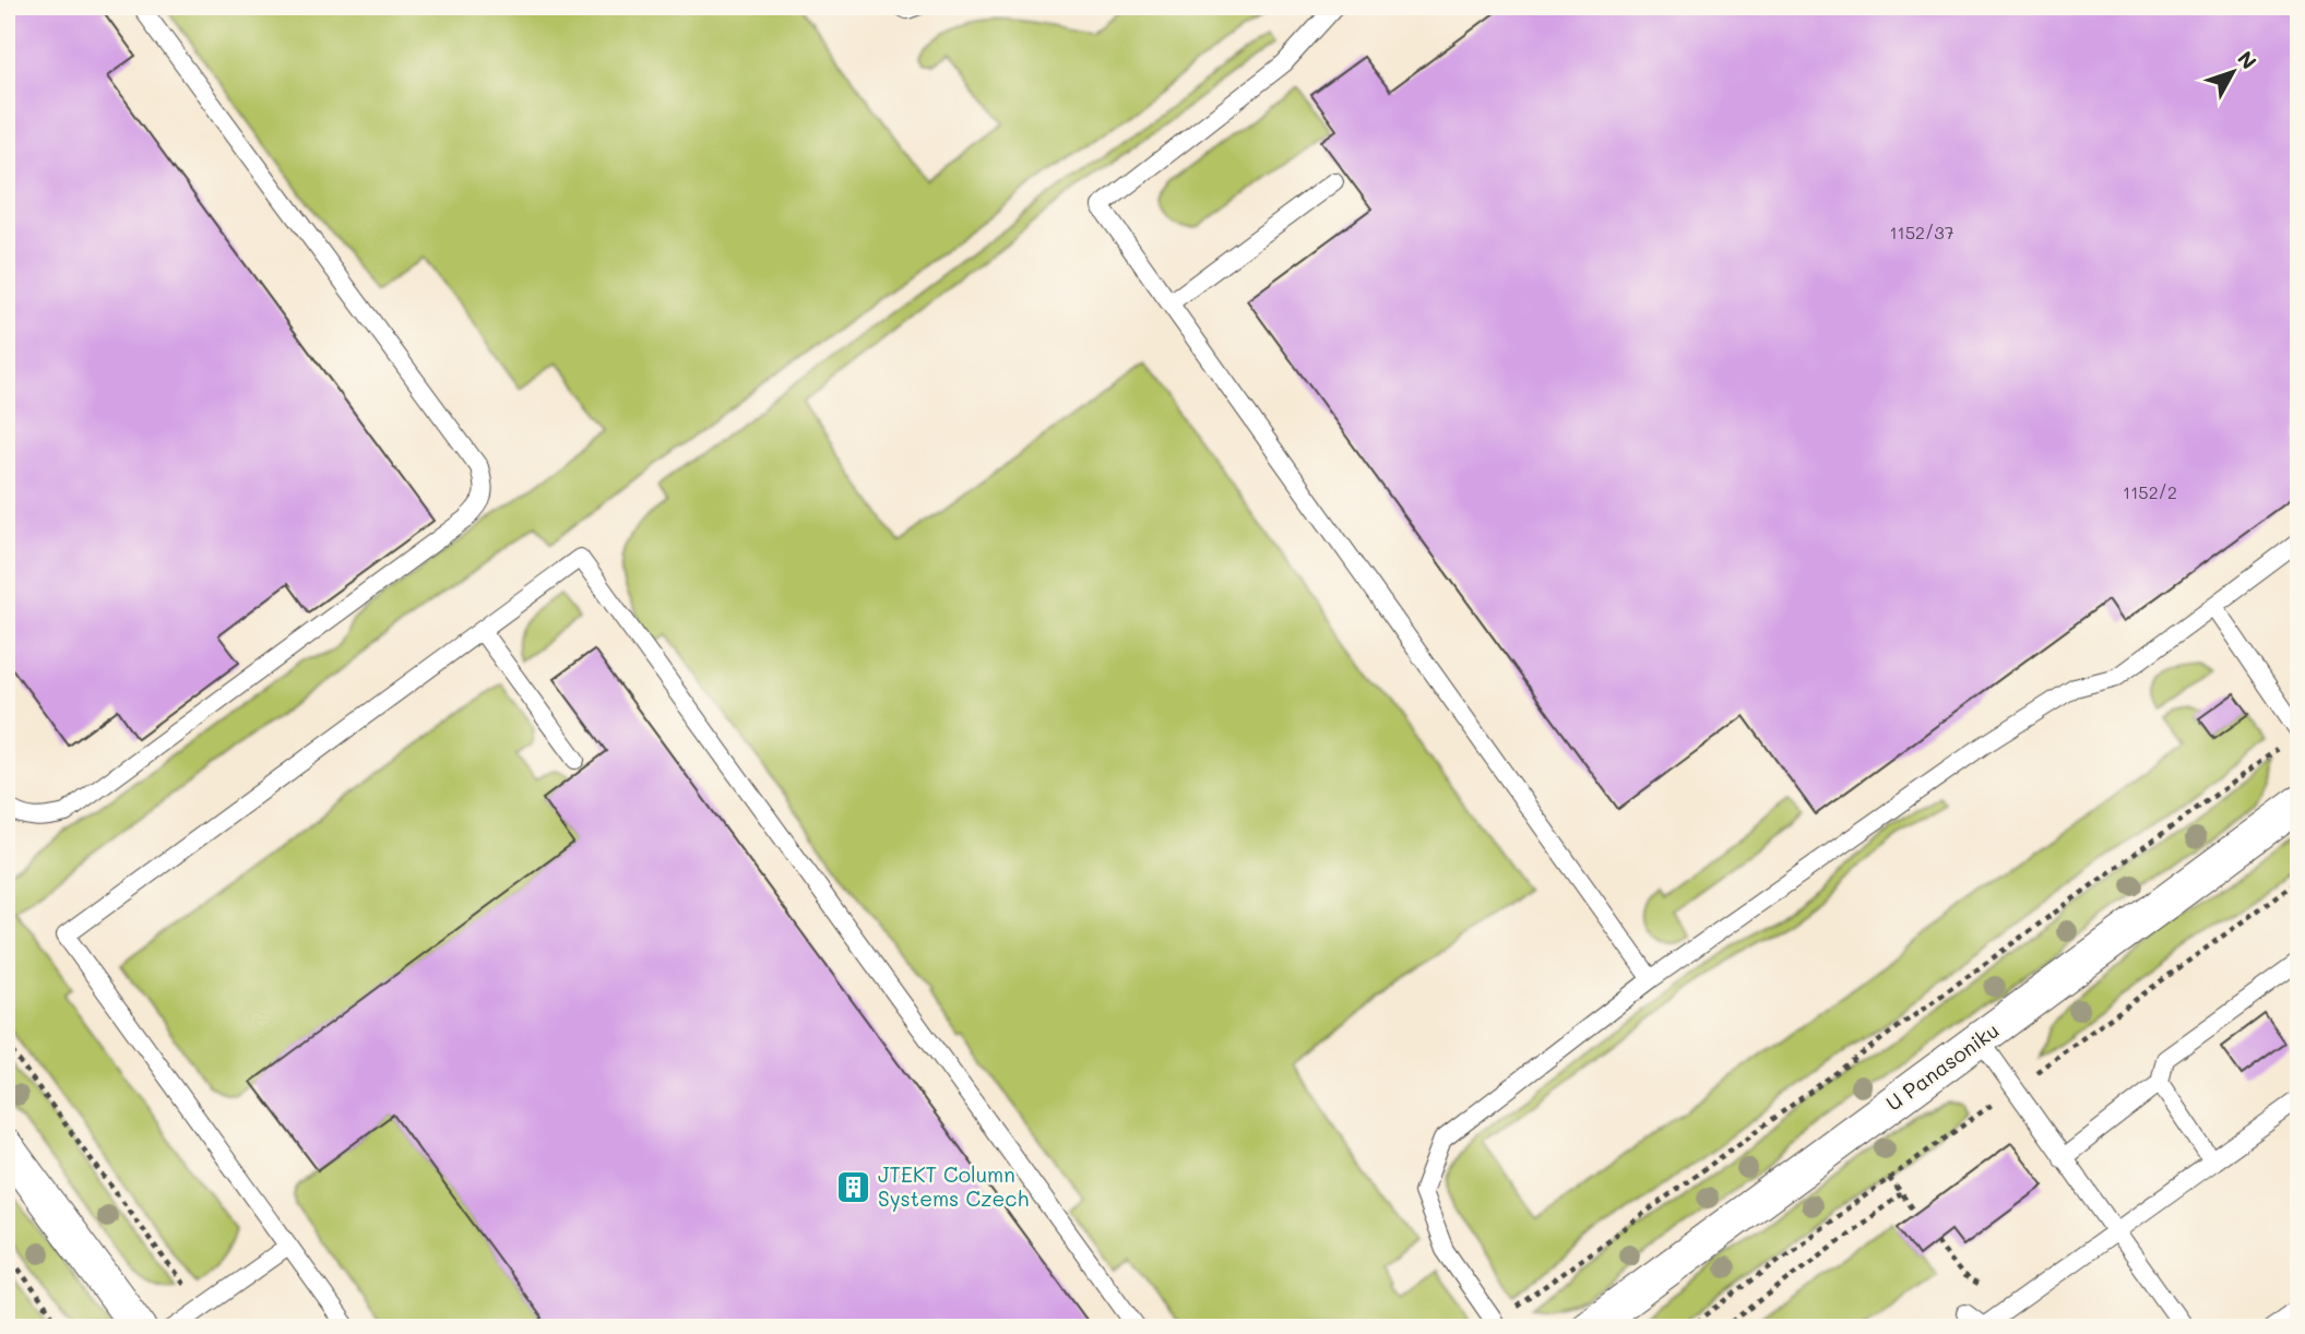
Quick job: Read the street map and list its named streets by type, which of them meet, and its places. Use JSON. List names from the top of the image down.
{
  "streets": {
    "street": ["U Panasoniku"]
  },
  "places": {
    "building": ["JTEKT Column Systems Czech"]
  },
  "house_numbers": ["1152/37", "1152/2"],
  "north": "top right"
}
